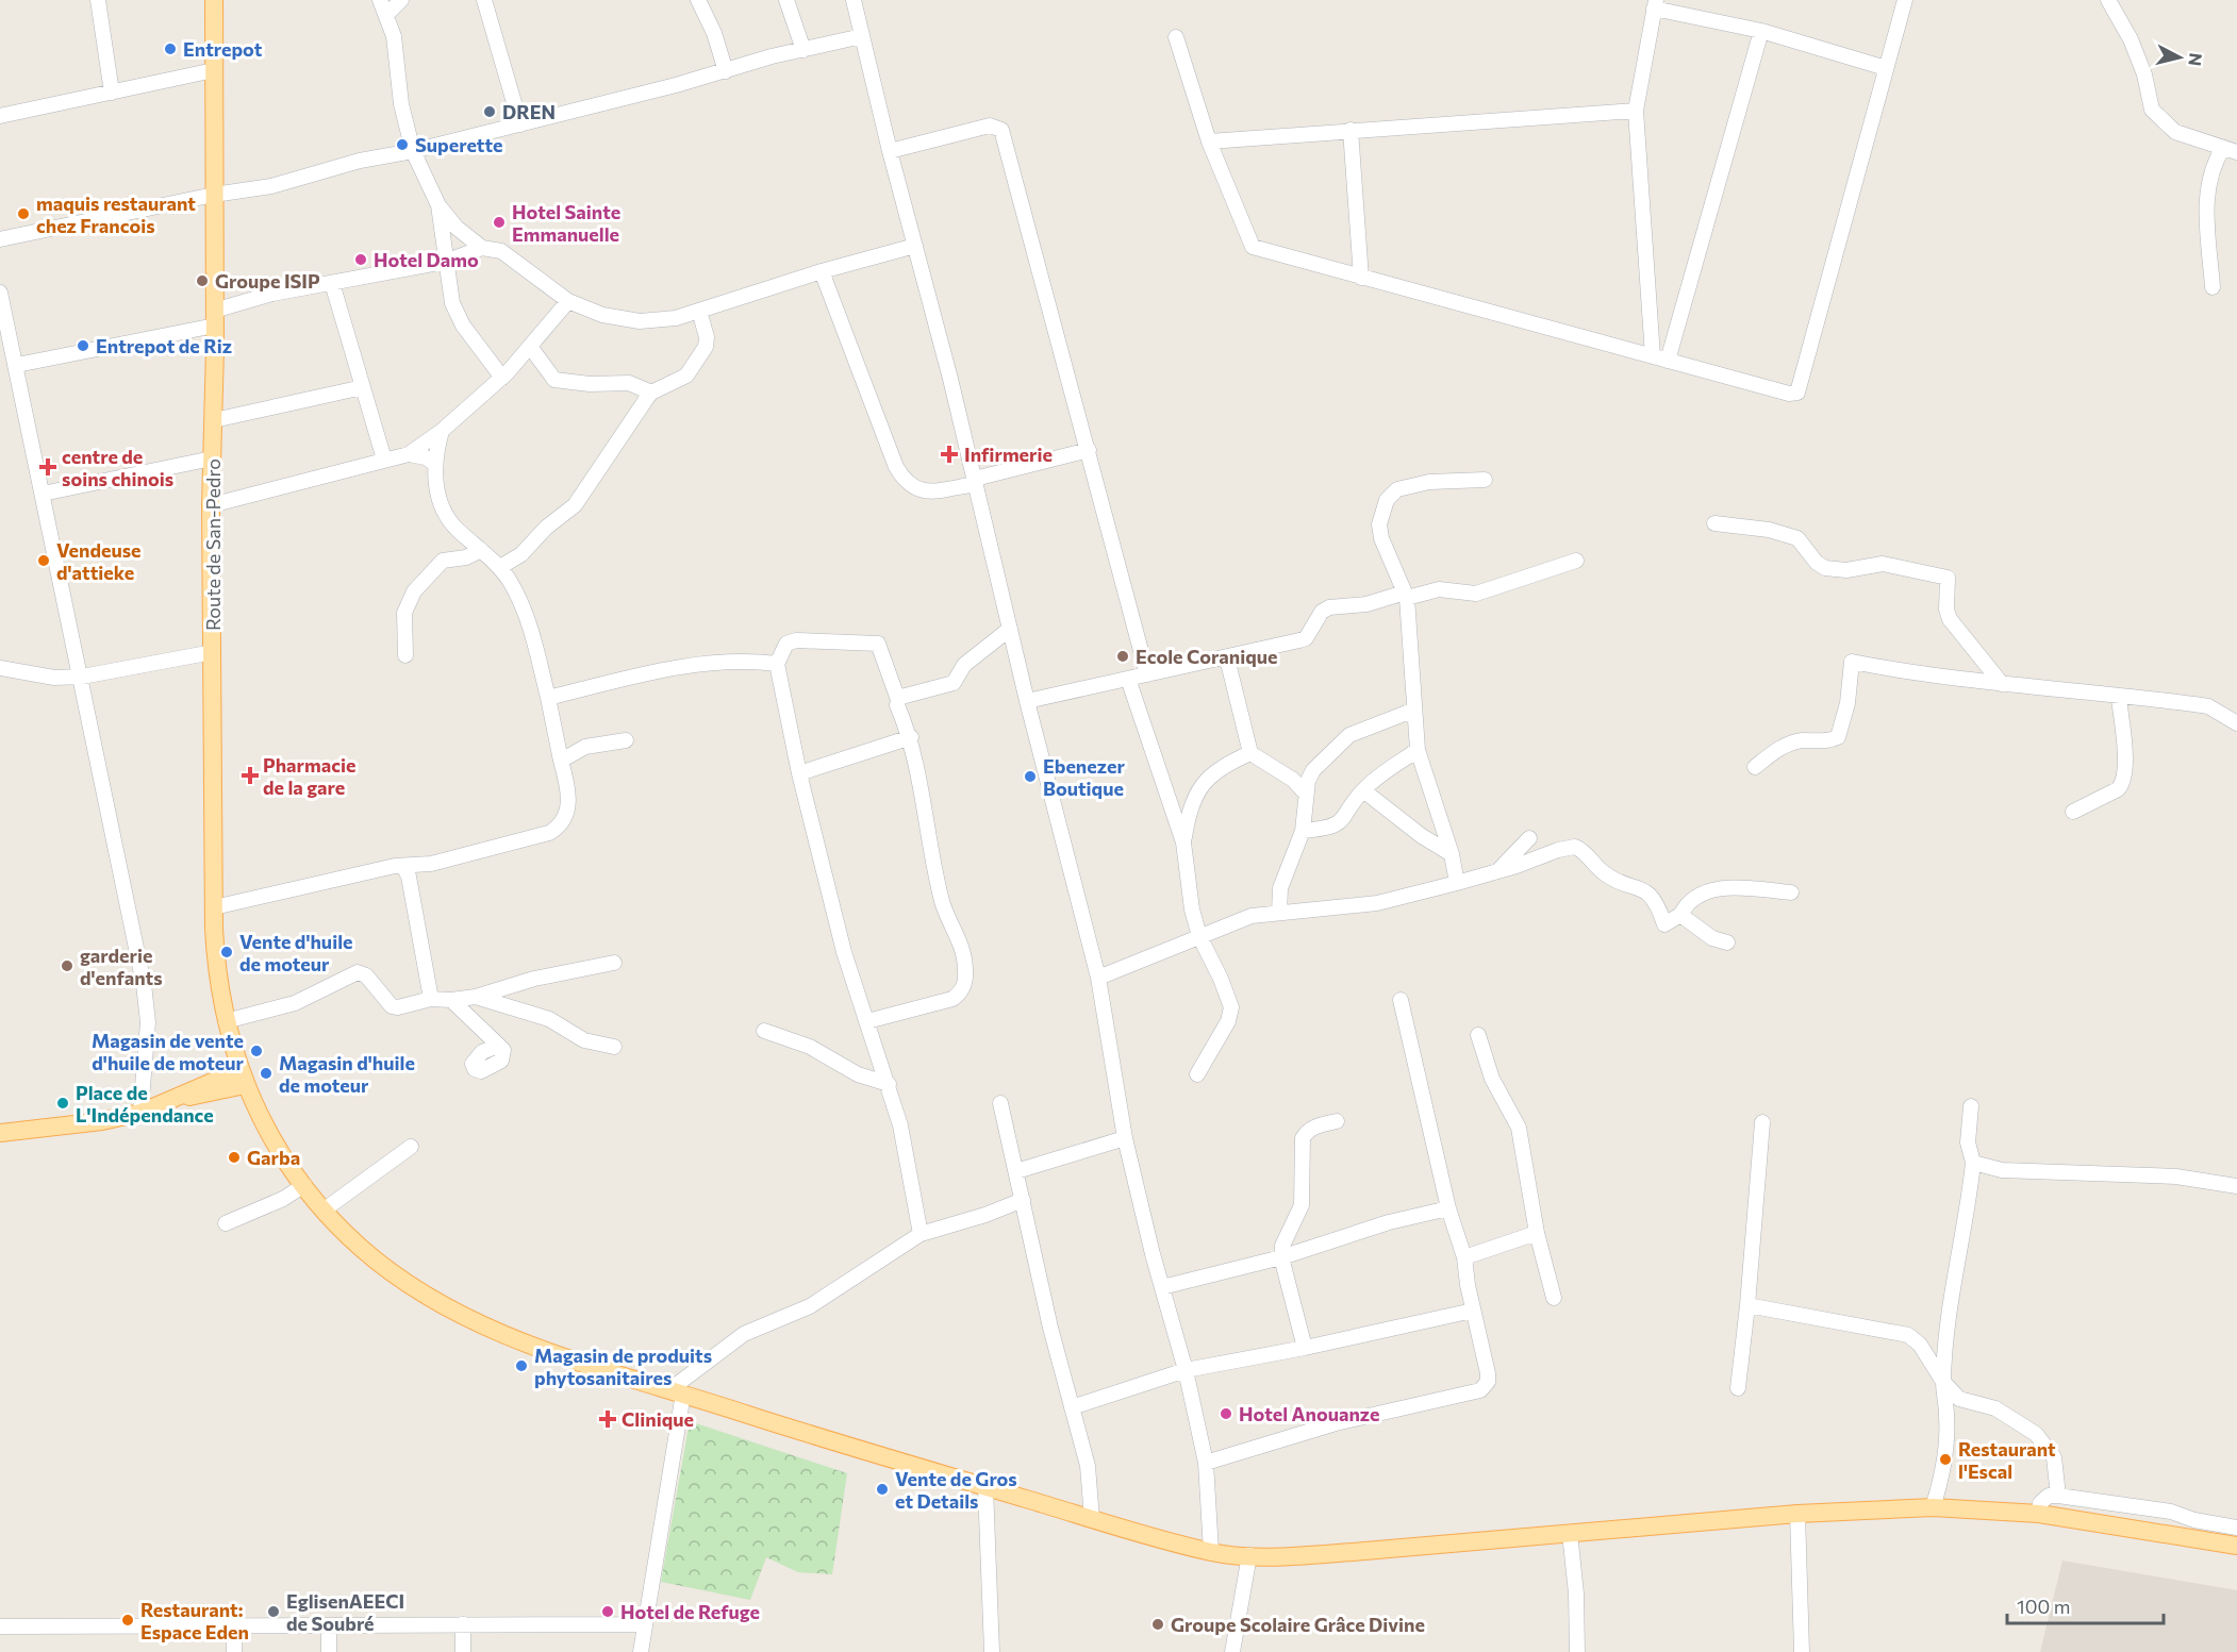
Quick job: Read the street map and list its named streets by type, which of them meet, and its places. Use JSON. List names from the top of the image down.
{
  "streets": {
    "main road": ["Route de San-Pedro"]
  },
  "places": {
    "other": [
      "Entrepot",
      "DREN",
      "Superette",
      "maquis restaurant chez Francois",
      "Hotel Sainte Emmanuelle",
      "Hotel Damo",
      "Groupe ISIP",
      "Entrepot de Riz",
      "Vendeuse d'attieke",
      "Ecole Coranique",
      "Ebenezer Boutique",
      "Vente d'huile de moteur",
      "garderie d'enfants",
      "Magasin de vente d'huile de moteur",
      "Magasin d'huile de moteur",
      "Place de L'Indépendance",
      "Garba",
      "Magasin de produits phytosanitaires",
      "Hotel Anouanze",
      "Restaurant l'Escal",
      "Vente de Gros et Details",
      "EglisenAEECI de Soubré",
      "Hotel de Refuge",
      "Restaurant: Espace Eden",
      "Groupe Scolaire Grâce Divine"
    ],
    "health": [
      "Infirmerie",
      "centre de soins chinois",
      "Pharmacie de la gare",
      "Clinique"
    ]
  },
  "scale_bar": "100 m",
  "north": "right"
}
